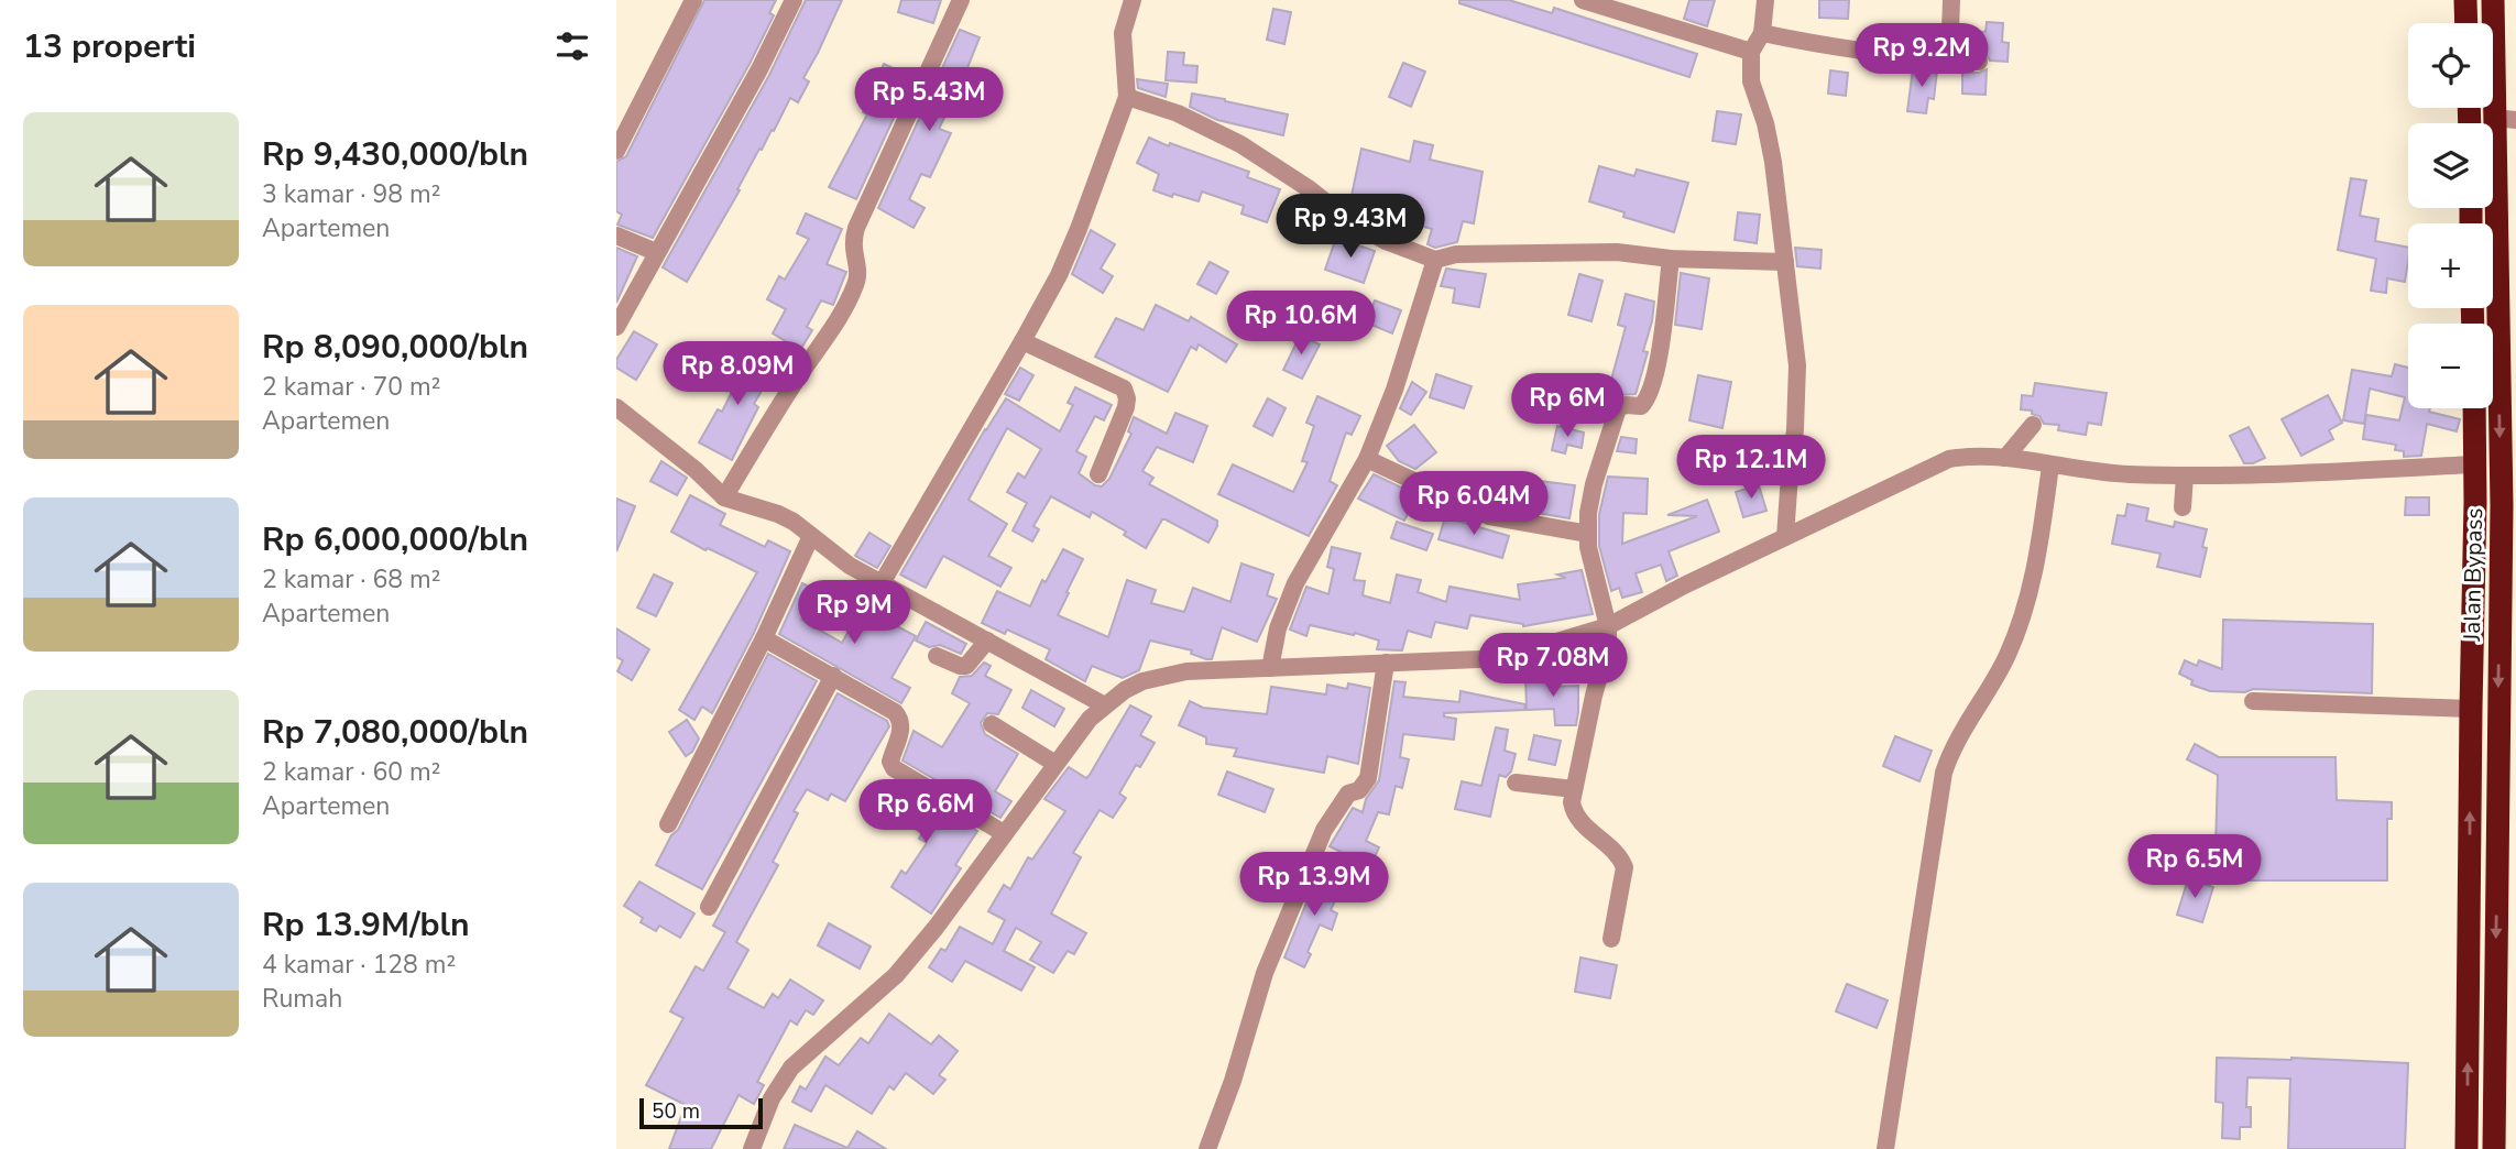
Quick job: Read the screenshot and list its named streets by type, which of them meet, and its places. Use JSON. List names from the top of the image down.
{
  "streets": {
    "highway": ["Jalan Bypass"]
  },
  "scale_bar": "50 m",
  "page": {
    "heading": "13 properti",
    "map_buttons": ["+", "−"],
    "price": [
      "Rp 9.2M",
      "Rp 5.43M",
      "Rp 9.43M",
      "Rp 10.6M",
      "Rp 8.09M",
      "Rp 6M",
      "Rp 12.1M",
      "Rp 6.04M",
      "Rp 9M",
      "Rp 7.08M",
      "Rp 6.6M",
      "Rp 6.5M",
      "Rp 13.9M"
    ],
    "list": [
      {
        "name": "Rp 9,430,000/bln",
        "note": "3 kamar · 98 m² · Apartemen"
      },
      {
        "name": "Rp 8,090,000/bln",
        "note": "2 kamar · 70 m² · Apartemen"
      },
      {
        "name": "Rp 6,000,000/bln",
        "note": "2 kamar · 68 m² · Apartemen"
      },
      {
        "name": "Rp 7,080,000/bln",
        "note": "2 kamar · 60 m² · Apartemen"
      },
      {
        "name": "Rp 13.9M/bln",
        "note": "4 kamar · 128 m² · Rumah"
      }
    ],
    "scale": "50 m"
  }
}
